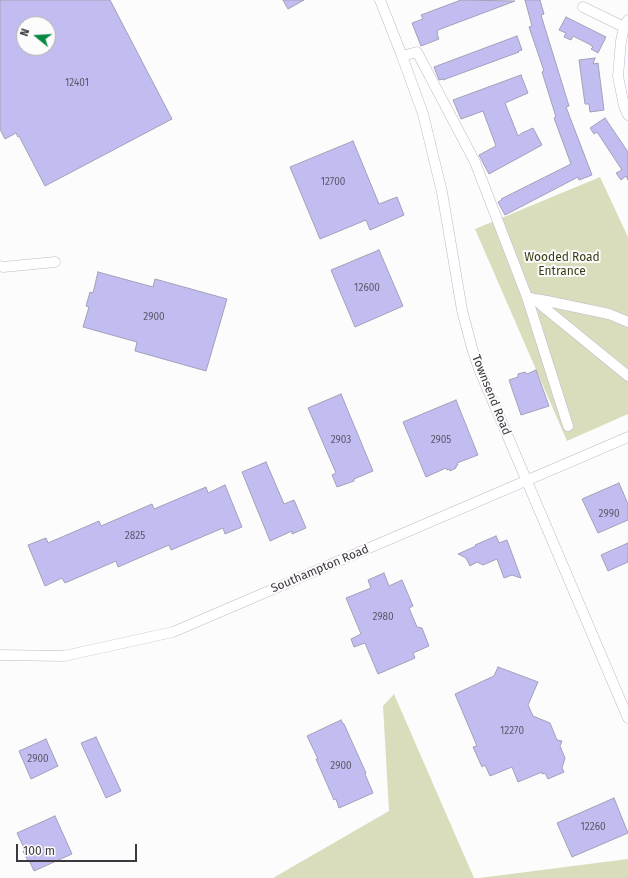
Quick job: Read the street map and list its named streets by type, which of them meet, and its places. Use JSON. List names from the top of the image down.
{
  "streets": {
    "street": ["Townsend Road", "Southampton Road"]
  },
  "crossings": [
    ["Townsend Road", "Southampton Road"]
  ],
  "parks": ["Wooded Road Entrance"],
  "house_numbers": [
    "12401",
    "12700",
    "12600",
    "2900",
    "2903",
    "2905",
    "2990",
    "2825",
    "2980",
    "12270",
    "2900",
    "2900",
    "12260"
  ],
  "scale_bar": "100 m",
  "north": "left"
}
